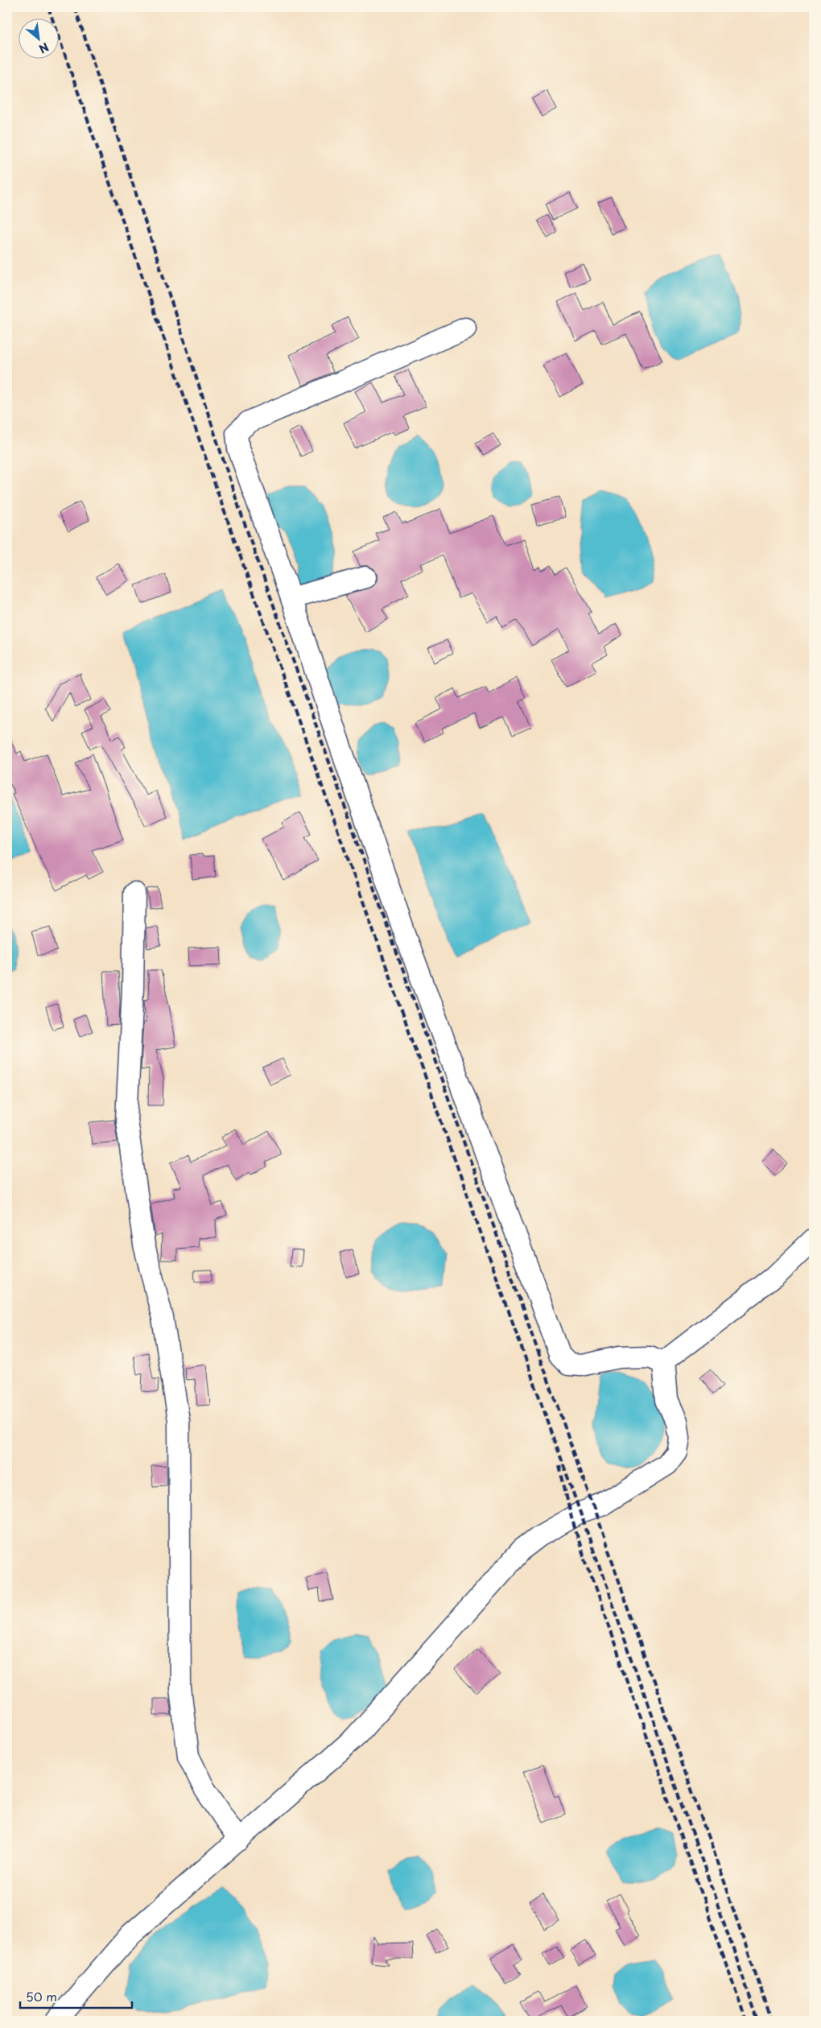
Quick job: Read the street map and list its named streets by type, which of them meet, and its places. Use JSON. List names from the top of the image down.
{
  "scale_bar": "50 m",
  "north": "bottom right"
}
